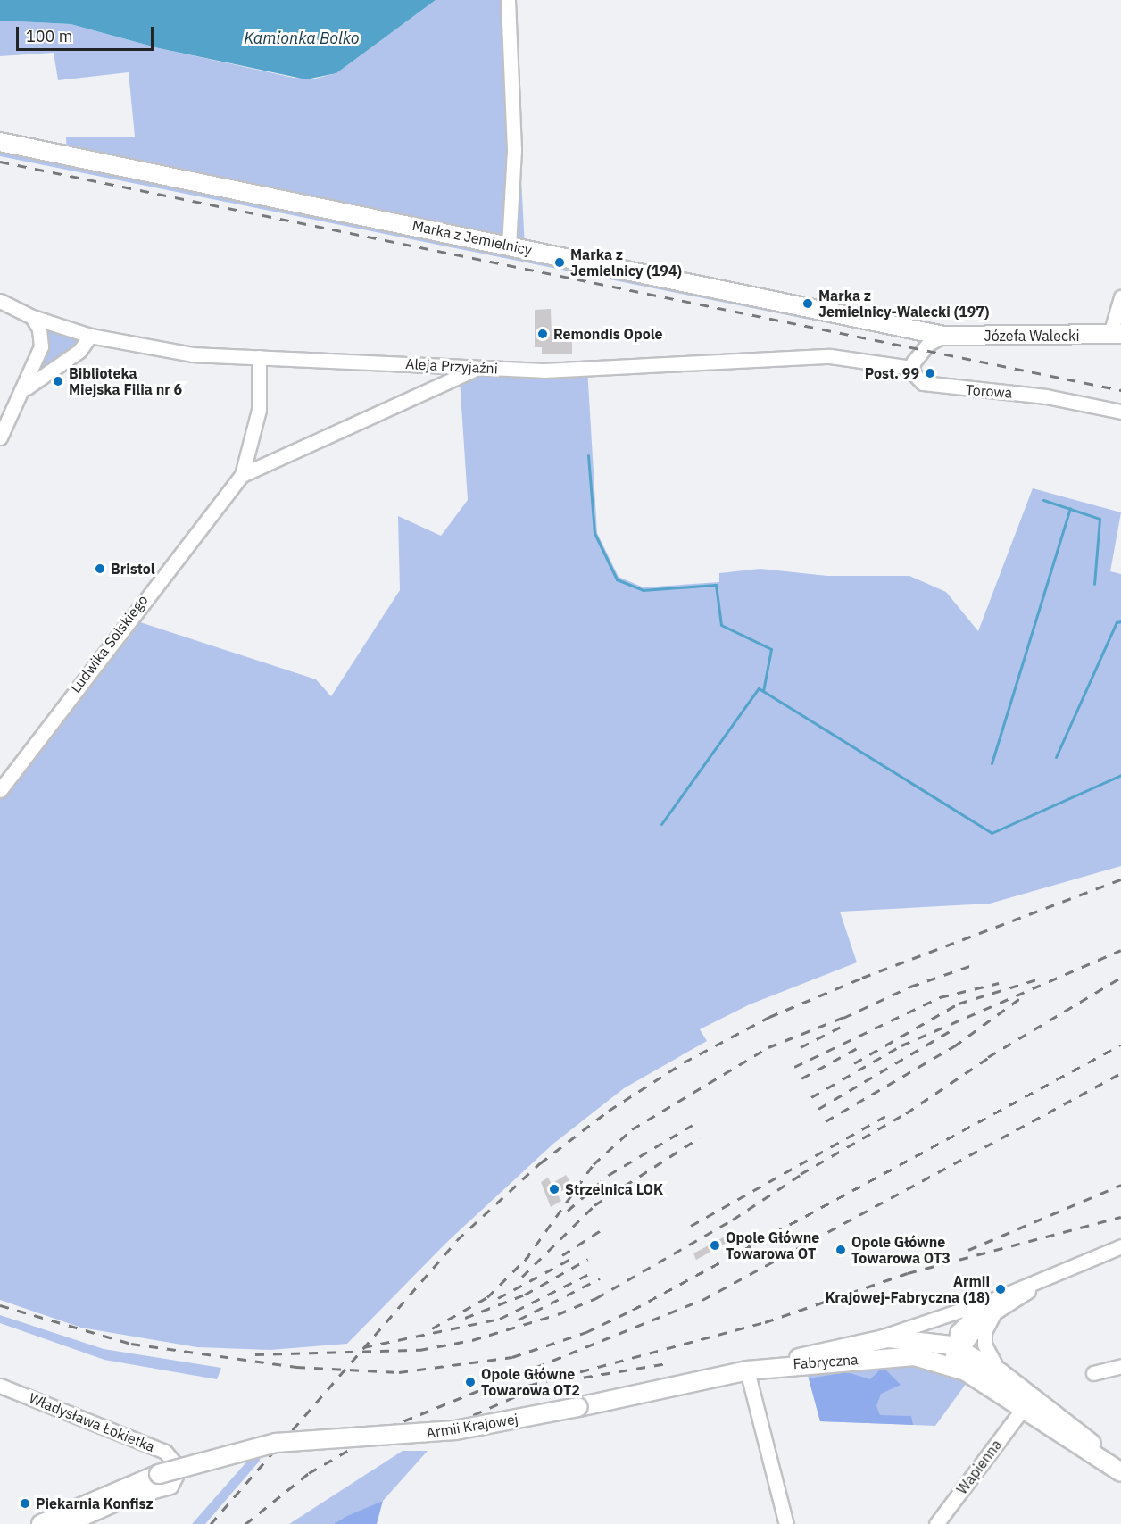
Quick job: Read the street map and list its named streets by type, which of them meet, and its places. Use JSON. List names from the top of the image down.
{
  "streets": {
    "main road": [
      "Marka z Jemielnicy",
      "Józefa Walecki",
      "Fabryczna",
      "Armii Krajowej"
    ],
    "street": [
      "Aleja Przyjaźni",
      "Torowa",
      "Ludwika Solskiego",
      "Władysława Łokietka",
      "Wapienna"
    ]
  },
  "crossings": [
    ["Marka z Jemielnicy", "Józefa Walecki"],
    ["Aleja Przyjaźni", "Torowa"],
    ["Aleja Przyjaźni", "Ludwika Solskiego"],
    ["Fabryczna", "Armii Krajowej"],
    ["Fabryczna", "Wapienna"]
  ],
  "water": ["Kamionka Bolko"],
  "places": [
    "Marka z Jemielnicy (194)",
    "Marka z Jemielnicy-Walecki (197)",
    "Remondis Opole",
    "Post. 99",
    "Biblioteka Miejska Filia nr 6",
    "Bristol",
    "Strzelnica LOK",
    "Opole Główne Towarowa OT",
    "Opole Główne Towarowa OT3",
    "Armii Krajowej-Fabryczna (18)",
    "Opole Główne Towarowa OT2",
    "Piekarnia Konfisz"
  ],
  "scale_bar": "100 m"
}
